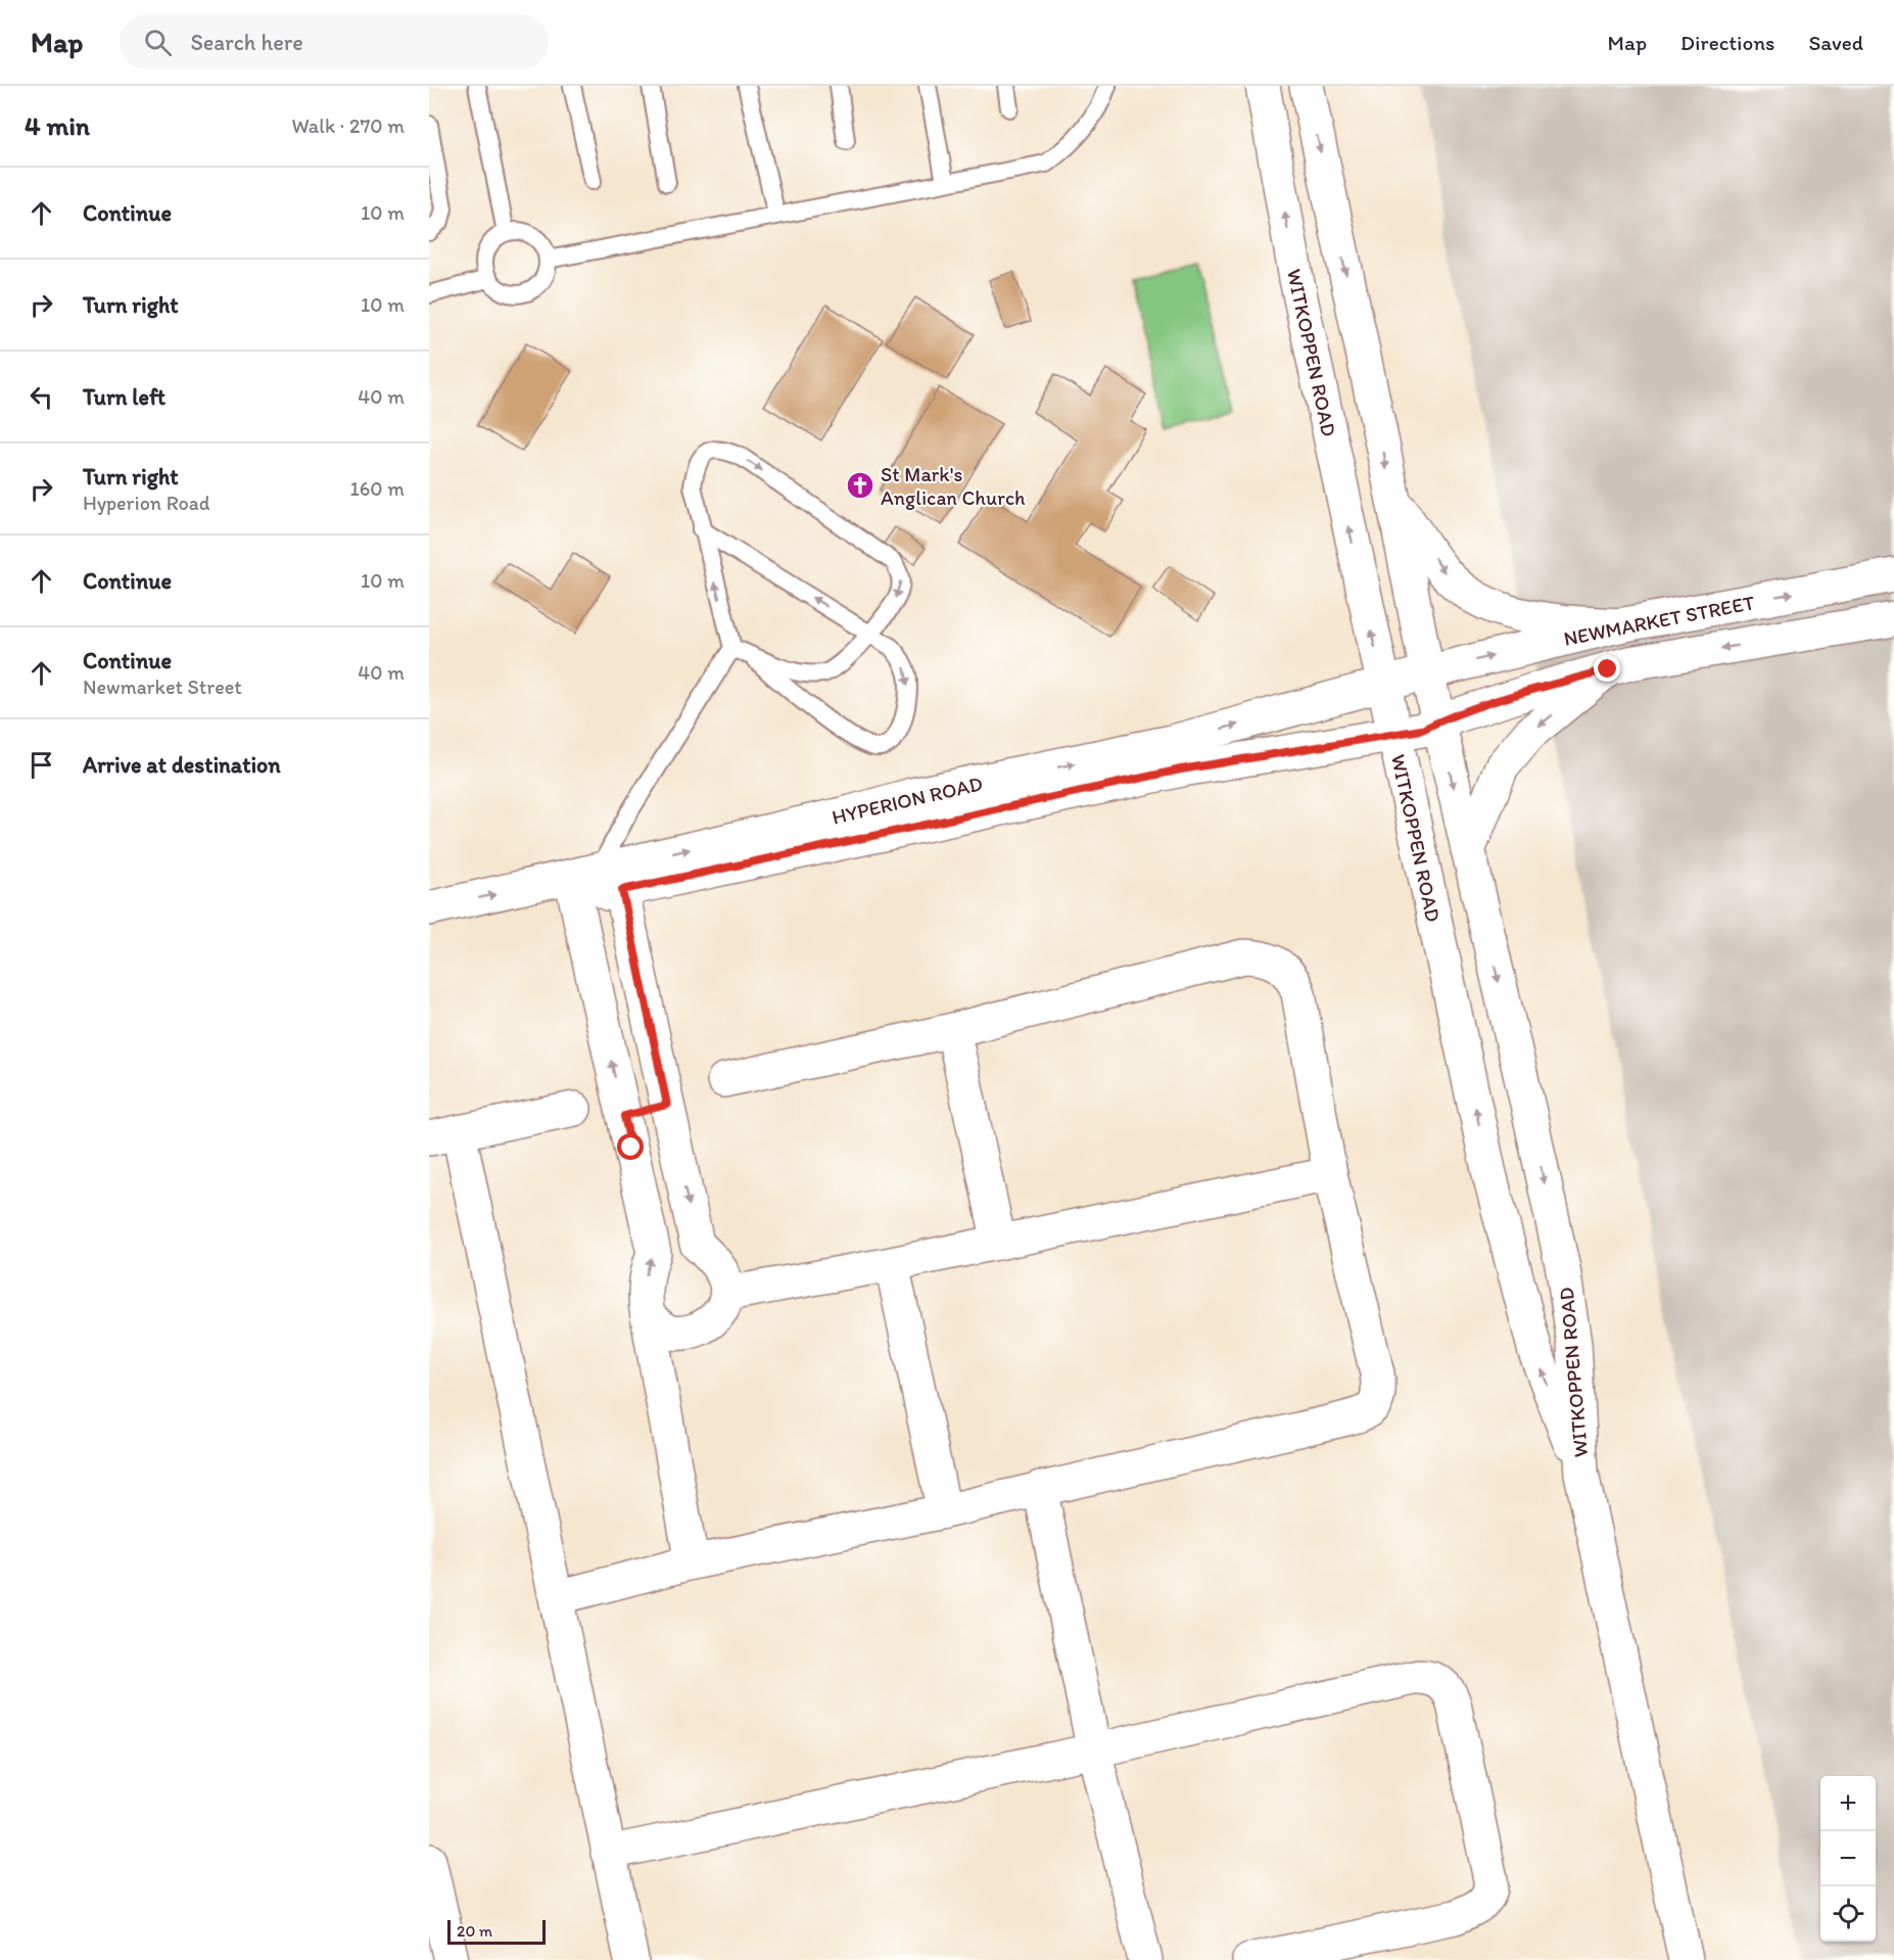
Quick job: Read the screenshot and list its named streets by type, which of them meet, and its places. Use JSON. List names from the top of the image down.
{
  "streets": {
    "street": ["WITKOPPEN ROAD", "NEWMARKET STREET", "HYPERION ROAD"]
  },
  "crossings": [
    ["WITKOPPEN ROAD", "NEWMARKET STREET"],
    ["WITKOPPEN ROAD", "HYPERION ROAD"],
    ["NEWMARKET STREET", "HYPERION ROAD"]
  ],
  "places": {
    "church": ["St Mark's Anglican Church"]
  },
  "scale_bar": "20 m",
  "page": {
    "header": "Map",
    "search": "Search here",
    "nav": ["Map", "Directions", "Saved"],
    "heading": ["4 min", "Walk · 270 m"],
    "list": [
      ["Continue", "10 m"],
      ["Turn right", "10 m"],
      ["Turn left", "40 m"],
      ["Turn right", "Hyperion Road", "160 m"],
      ["Continue", "10 m"],
      ["Continue", "Newmarket Street", "40 m"],
      "Arrive at destination"
    ],
    "map_buttons": ["+", "−"],
    "scale": "20 m"
  }
}
